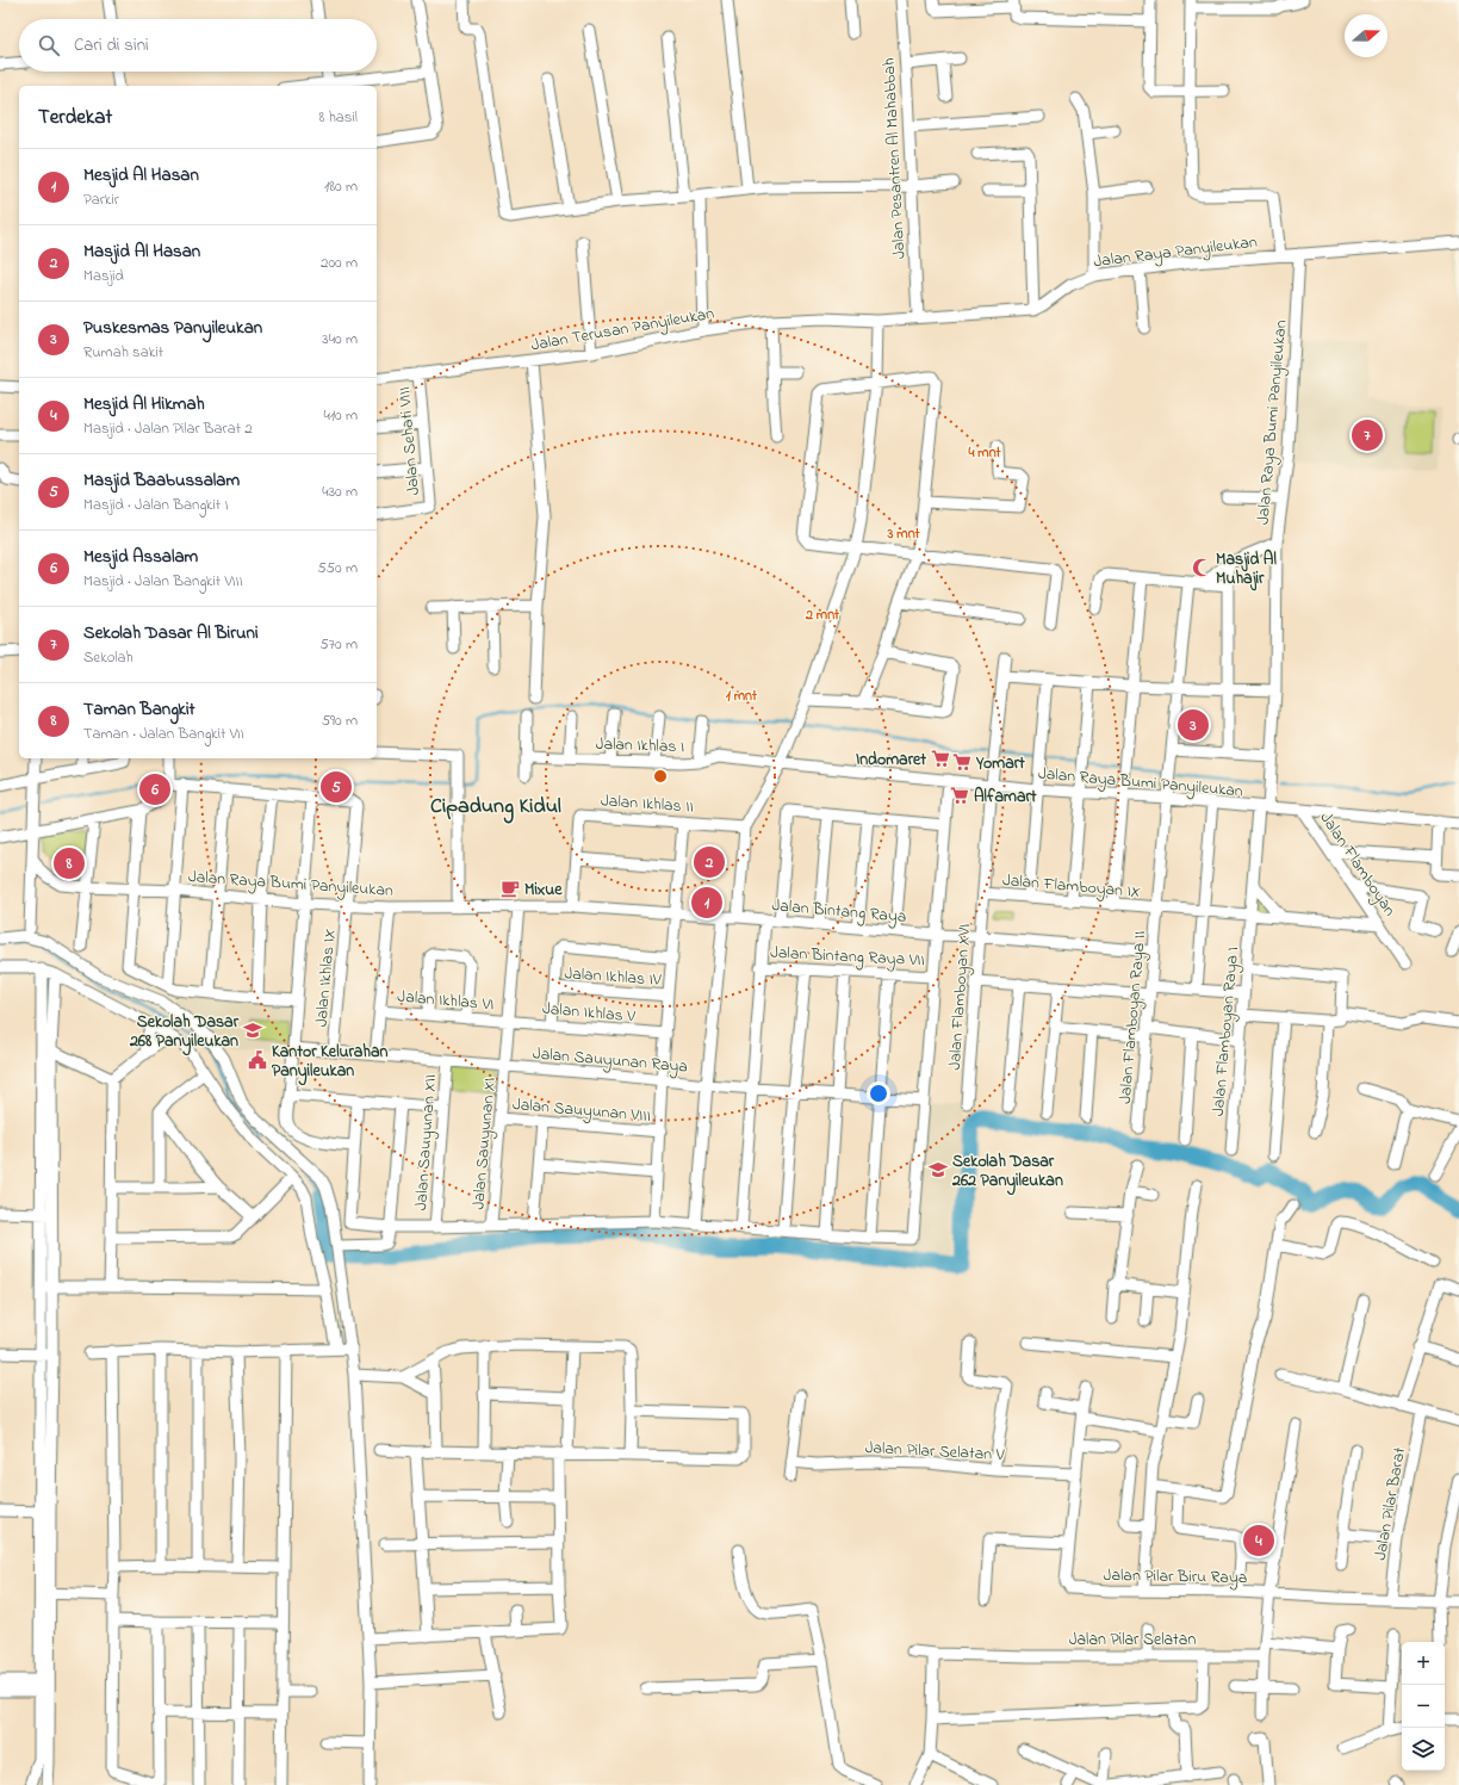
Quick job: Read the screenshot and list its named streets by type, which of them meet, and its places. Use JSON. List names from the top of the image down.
{
  "streets": {
    "street": [
      "Jalan Pesantren Al Mahabbah",
      "Jalan Raya Panyileukan",
      "Jalan Terusan Panyileukan",
      "Jalan Raya Bumi Panyileukan",
      "Jalan Sehati VIII",
      "Jalan Ikhlas I",
      "Jalan Ikhlas II",
      "Jalan Flamboyan",
      "Jalan Flamboyan IX",
      "Jalan Bintang Raya",
      "Jalan Bintang Raya VII",
      "Jalan Ikhlas IV",
      "Jalan Ikhlas IX",
      "Jalan Flamboyan XVI",
      "Jalan Ikhlas VI",
      "Jalan Ikhlas V",
      "Jalan Flamboyan Raya II",
      "Jalan Flamboyan Raya I",
      "Jalan Sauyunan Raya",
      "Jalan Sauyunan VIII",
      "Jalan Sauyunan XII",
      "Jalan Sauyunan XI",
      "Jalan Pilar Selatan V",
      "Jalan Pilar Barat",
      "Jalan Pilar Biru Raya",
      "Jalan Pilar Selatan"
    ]
  },
  "crossings": [
    ["Jalan Pesantren Al Mahabbah", "Jalan Raya Panyileukan"],
    ["Jalan Raya Panyileukan", "Jalan Terusan Panyileukan"],
    ["Jalan Raya Panyileukan", "Jalan Raya Bumi Panyileukan"],
    ["Jalan Terusan Panyileukan", "Jalan Sehati VIII"],
    ["Jalan Raya Bumi Panyileukan", "Jalan Ikhlas I"],
    ["Jalan Raya Bumi Panyileukan", "Jalan Ikhlas II"],
    ["Jalan Raya Bumi Panyileukan", "Jalan Flamboyan"],
    ["Jalan Raya Bumi Panyileukan", "Jalan Bintang Raya"],
    ["Jalan Raya Bumi Panyileukan", "Jalan Ikhlas IX"],
    ["Jalan Raya Bumi Panyileukan", "Jalan Flamboyan XVI"],
    ["Jalan Raya Bumi Panyileukan", "Jalan Flamboyan Raya II"],
    ["Jalan Raya Bumi Panyileukan", "Jalan Flamboyan Raya I"],
    ["Jalan Raya Bumi Panyileukan", "Jalan Sauyunan XI"],
    ["Jalan Flamboyan", "Jalan Flamboyan IX"],
    ["Jalan Flamboyan", "Jalan Flamboyan Raya I"],
    ["Jalan Flamboyan IX", "Jalan Flamboyan XVI"],
    ["Jalan Flamboyan IX", "Jalan Flamboyan Raya II"],
    ["Jalan Flamboyan IX", "Jalan Flamboyan Raya I"],
    ["Jalan Bintang Raya", "Jalan Flamboyan XVI"],
    ["Jalan Bintang Raya", "Jalan Flamboyan Raya II"],
    ["Jalan Ikhlas IX", "Jalan Sauyunan Raya"],
    ["Jalan Ikhlas VI", "Jalan Ikhlas V"],
    ["Jalan Ikhlas VI", "Jalan Sauyunan XI"],
    ["Jalan Ikhlas V", "Jalan Sauyunan XI"],
    ["Jalan Sauyunan Raya", "Jalan Sauyunan XII"],
    ["Jalan Sauyunan Raya", "Jalan Sauyunan XI"],
    ["Jalan Sauyunan VIII", "Jalan Sauyunan XI"],
    ["Jalan Pilar Selatan V", "Jalan Pilar Biru Raya"],
    ["Jalan Pilar Barat", "Jalan Pilar Biru Raya"]
  ],
  "districts": ["Cipadung Kidul"],
  "places": {
    "mosque": ["Masjid Al Muhajir"],
    "supermarket": ["Indomaret", "Yomart", "Alfamart"],
    "cafe": ["Mixue"],
    "school or university": ["Sekolah Dasar 268 Panyileukan", "Sekolah Dasar 262 Panyileukan"],
    "public building": ["Kantor Kelurahan Panyileukan"]
  },
  "north": "right",
  "page": {
    "search": "Cari di sini",
    "heading": ["Terdekat", "8 hasil"],
    "list": [
      {
        "mark": "1",
        "name": "Mesjid Al Hasan",
        "note": "Parkir",
        "value": "180 m"
      },
      {
        "mark": "2",
        "name": "Masjid Al Hasan",
        "note": "Masjid",
        "value": "200 m"
      },
      {
        "mark": "3",
        "name": "Puskesmas Panyileukan",
        "note": "Rumah sakit",
        "value": "340 m"
      },
      {
        "mark": "4",
        "name": "Mesjid Al Hikmah",
        "note": "Masjid · Jalan Pilar Barat 2",
        "value": "410 m"
      },
      {
        "mark": "5",
        "name": "Masjid Baabussalam",
        "note": "Masjid · Jalan Bangkit I",
        "value": "430 m"
      },
      {
        "mark": "6",
        "name": "Mesjid Assalam",
        "note": "Masjid · Jalan Bangkit VIII",
        "value": "550 m"
      },
      {
        "mark": "7",
        "name": "Sekolah Dasar Al Biruni",
        "note": "Sekolah",
        "value": "570 m"
      },
      {
        "mark": "8",
        "name": "Taman Bangkit",
        "note": "Taman · Jalan Bangkit VII",
        "value": "590 m"
      }
    ],
    "pins": [
      "7",
      "3",
      "5",
      "6",
      "2",
      "8",
      "1",
      "4"
    ],
    "map_buttons": ["+", "−"]
  },
  "rings": [
    "4 mnt",
    "3 mnt",
    "2 mnt",
    "1 mnt"
  ]
}
